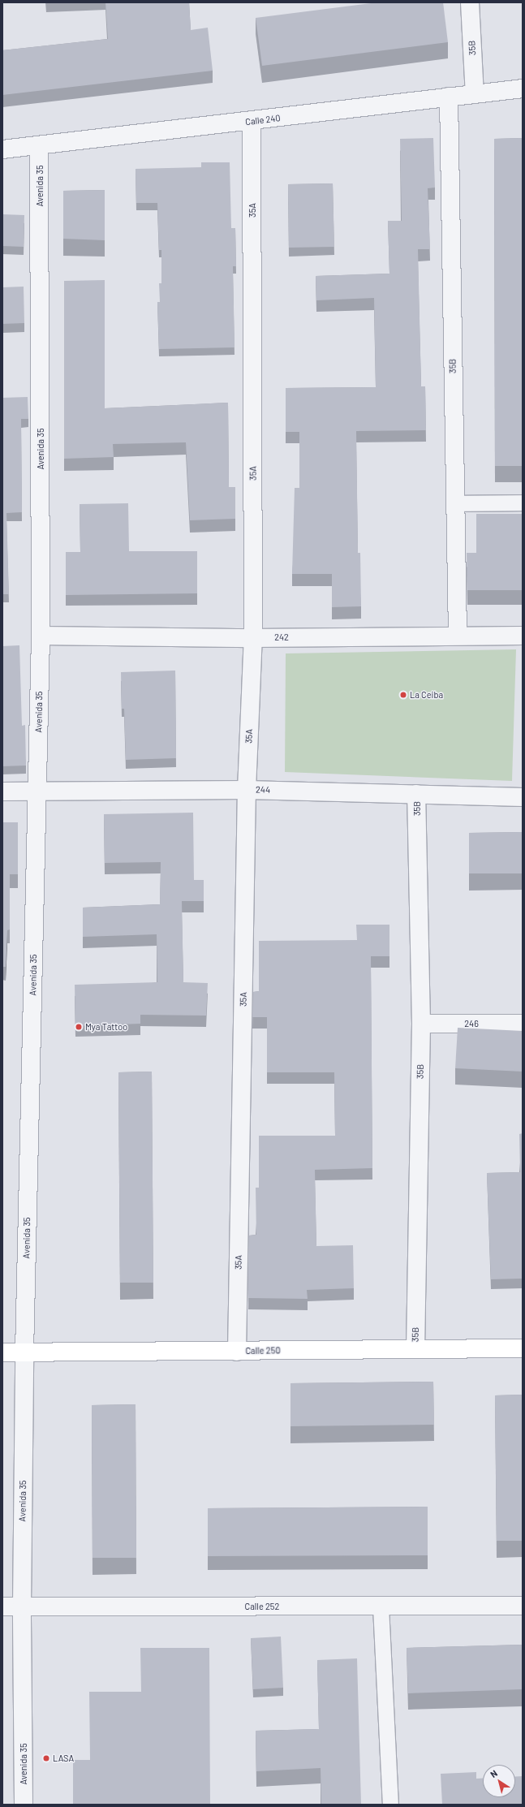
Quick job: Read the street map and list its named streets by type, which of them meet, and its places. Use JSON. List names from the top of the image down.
{
  "streets": {
    "main road": ["Calle 250"],
    "street": [
      "35B",
      "Calle 240",
      "Avenida 35",
      "35A",
      "242",
      "244",
      "246",
      "Calle 252"
    ]
  },
  "crossings": [
    ["35B", "Calle 240"],
    ["35B", "242"],
    ["35B", "244"],
    ["35B", "246"],
    ["35B", "Calle 250"],
    ["Calle 240", "Avenida 35"],
    ["Calle 240", "35A"],
    ["Avenida 35", "242"],
    ["Avenida 35", "244"],
    ["Avenida 35", "Calle 250"],
    ["Avenida 35", "Calle 252"],
    ["35A", "242"],
    ["35A", "244"],
    ["35A", "Calle 250"]
  ],
  "places": ["La Ceiba", "Mya Tattoo", "LASA"],
  "north": "top left"
}
